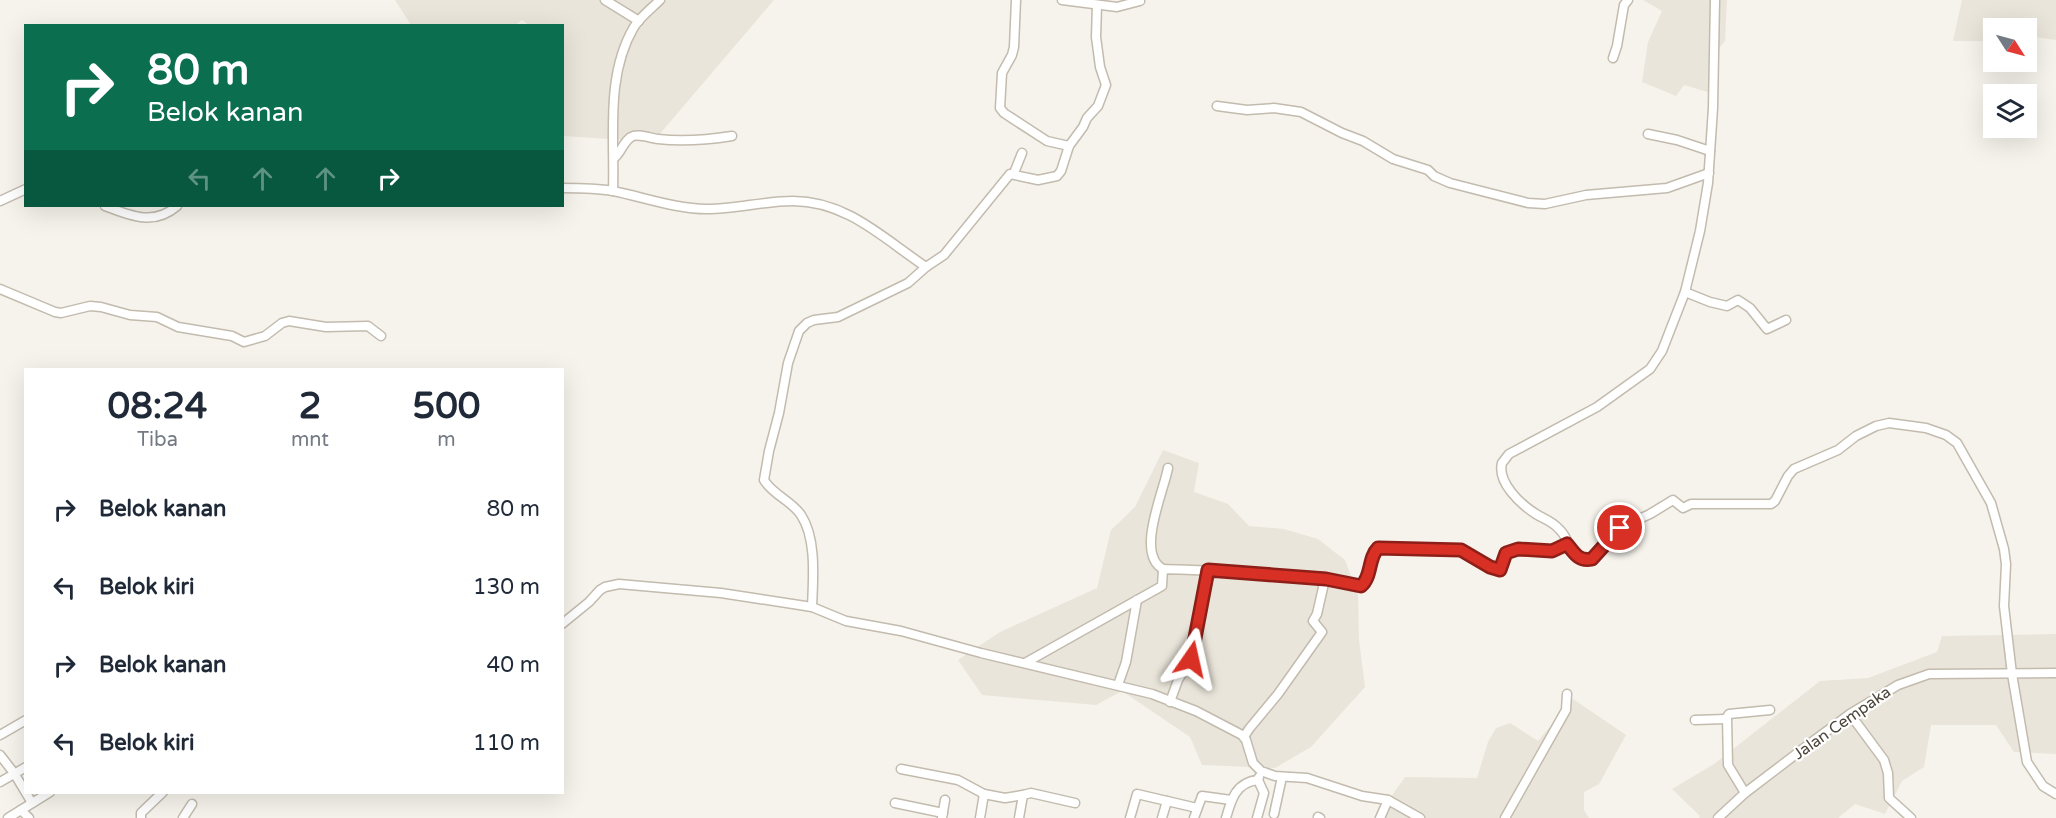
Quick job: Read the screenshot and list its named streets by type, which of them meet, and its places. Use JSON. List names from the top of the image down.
{
  "streets": {
    "street": ["Jalan Cempaka"]
  },
  "north": "bottom right",
  "page": {
    "turn": ["80 m", "Belok kanan"],
    "eta": [
      "08:24",
      "Tiba",
      "2",
      "mnt",
      "500",
      "m"
    ],
    "list": [
      {
        "name": "Belok kanan",
        "value": "80 m"
      },
      {
        "name": "Belok kiri",
        "value": "130 m"
      },
      {
        "name": "Belok kanan",
        "value": "40 m"
      },
      {
        "name": "Belok kiri",
        "value": "110 m"
      }
    ]
  }
}
